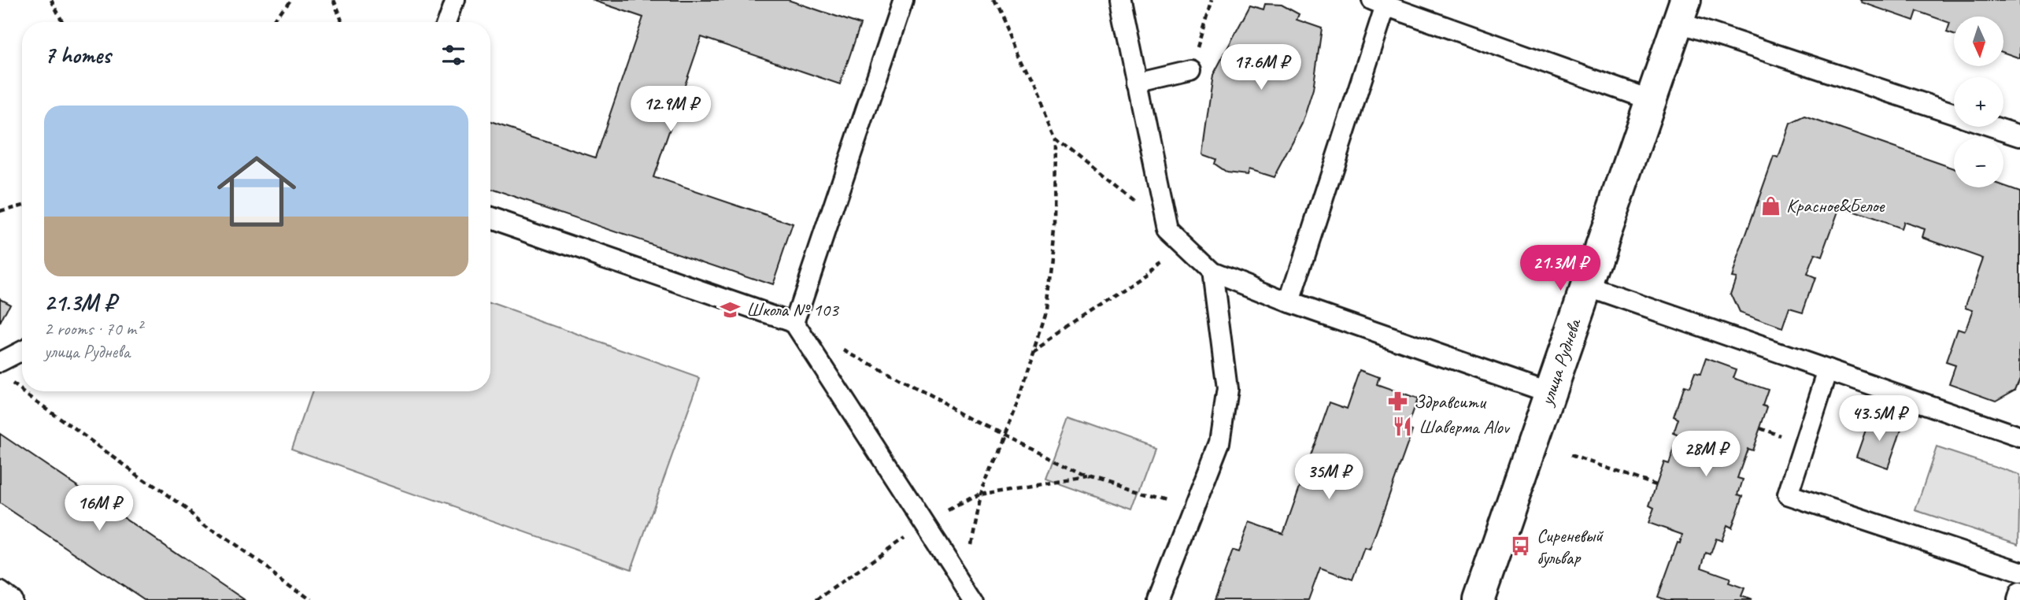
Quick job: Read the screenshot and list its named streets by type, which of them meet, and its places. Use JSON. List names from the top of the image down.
{
  "streets": {
    "street": ["улица Руднева"]
  },
  "places": {
    "shop": ["Красное&Белое"],
    "school or university": ["Школа № 103"],
    "pharmacy": ["Здравсити"],
    "restaurant": ["Шаверма Alov"],
    "bus stop": ["Сиреневый бульвар"]
  },
  "north": "bottom",
  "page": {
    "map_buttons": ["+", "−"],
    "heading": "7 homes",
    "price": [
      "17.6M ₽",
      "12.9M ₽",
      "21.3M ₽",
      "43.5M ₽",
      "28M ₽",
      "35M ₽",
      "16M ₽"
    ],
    "list": [
      {
        "name": "21.3M ₽",
        "note": "2 rooms · 70 m² · улица Руднева"
      }
    ]
  }
}
